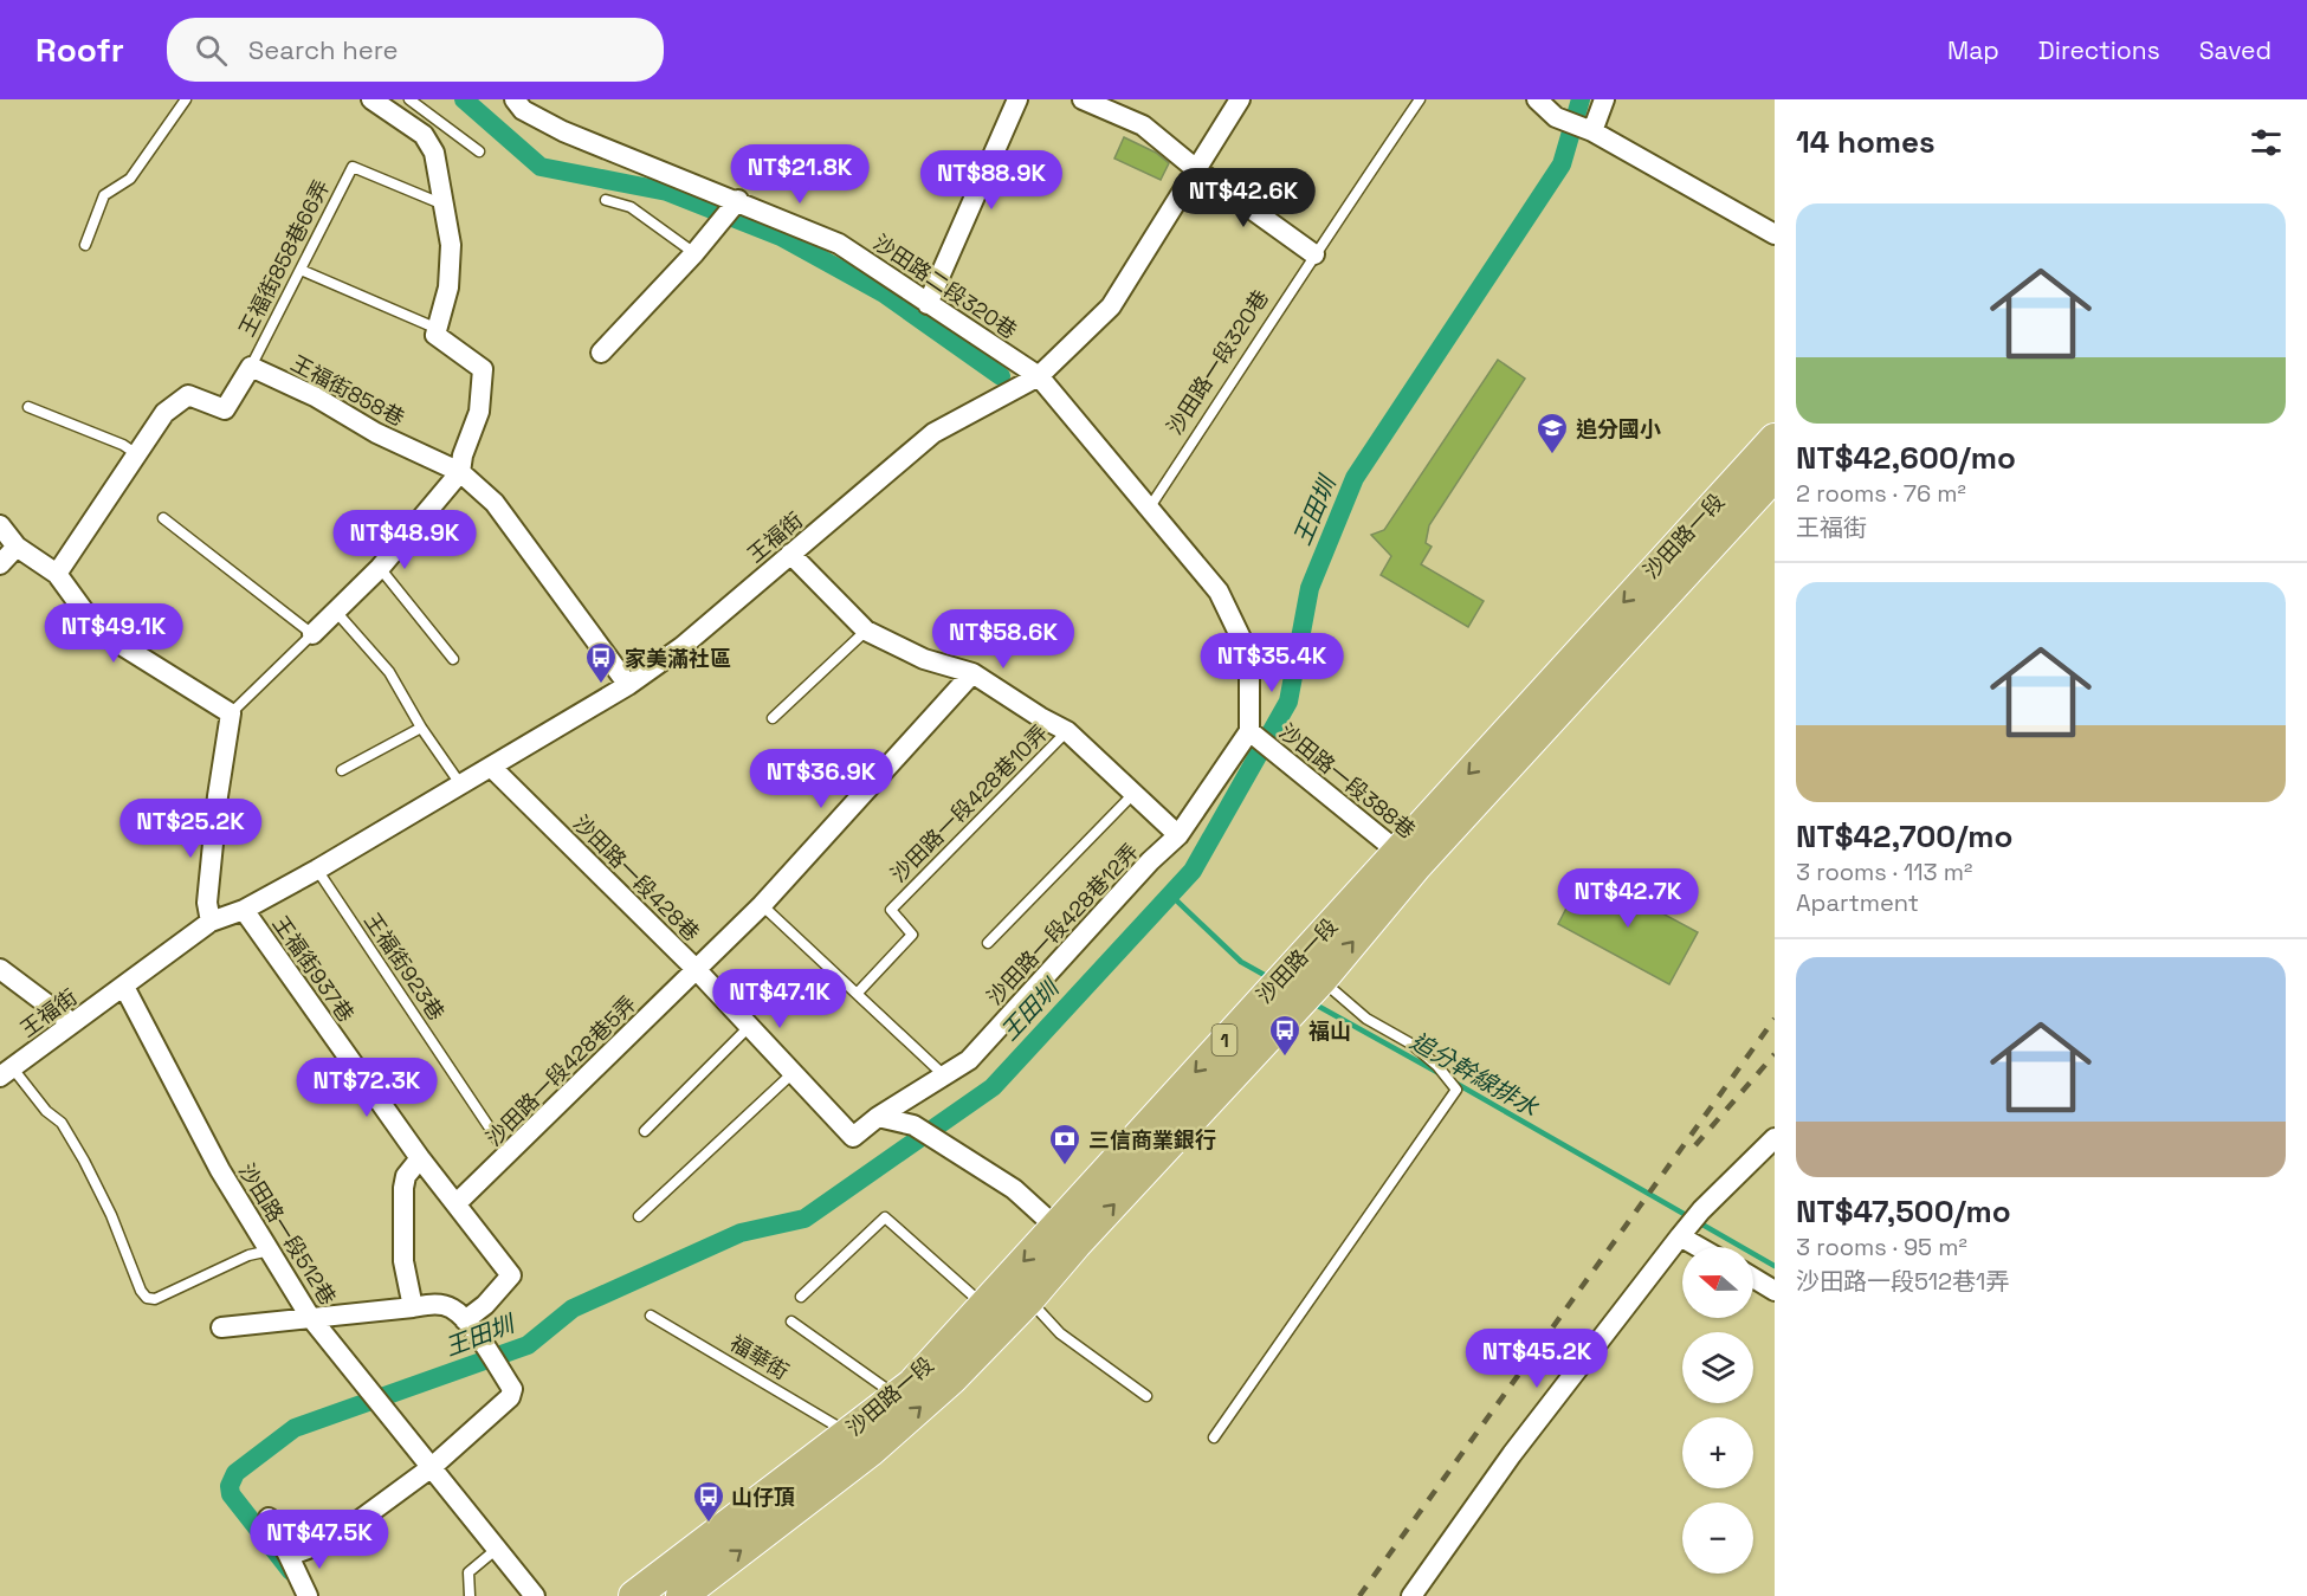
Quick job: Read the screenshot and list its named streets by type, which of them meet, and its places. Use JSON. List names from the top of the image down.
{
  "streets": {
    "main road": ["沙田路一段", "1"],
    "street": [
      "沙田路二段320巷",
      "王福街858巷",
      "王福街",
      "沙田路一段388巷",
      "沙田路一段428巷",
      "沙田路一段428巷12弄",
      "王福街937巷",
      "沙田路一段428巷5弄",
      "沙田路一段512巷"
    ],
    "lane": [
      "王福街858巷66弄",
      "沙田路一段320巷",
      "沙田路一段428巷10弄",
      "王福街923巷",
      "福華街"
    ]
  },
  "crossings": [
    ["王福街858巷66弄", "王福街858巷"],
    ["沙田路二段320巷", "王福街"],
    ["沙田路一段320巷", "沙田路一段388巷"],
    ["王福街858巷", "王福街"],
    ["沙田路一段", "沙田路一段388巷"],
    ["沙田路一段", "福華街"],
    ["王福街", "沙田路一段428巷"],
    ["王福街", "王福街923巷"],
    ["王福街", "王福街937巷"],
    ["王福街", "沙田路一段512巷"],
    ["沙田路一段388巷", "沙田路一段428巷12弄"],
    ["沙田路一段428巷", "沙田路一段428巷12弄"],
    ["沙田路一段428巷", "沙田路一段428巷5弄"],
    ["王福街923巷", "沙田路一段428巷5弄"],
    ["王福街937巷", "沙田路一段428巷5弄"]
  ],
  "water": ["王田圳", "追分幹線排水"],
  "places": {
    "school or university": ["追分國小"],
    "bus stop": ["家美滿社區", "福山", "山仔頂"],
    "bank": ["三信商業銀行"]
  },
  "north": "left",
  "page": {
    "header": "Roofr",
    "search": "Search here",
    "nav": ["Map", "Directions", "Saved"],
    "heading": "14 homes",
    "price": [
      "NT$21.8K",
      "NT$88.9K",
      "NT$42.6K",
      "NT$48.9K",
      "NT$49.1K",
      "NT$58.6K",
      "NT$35.4K",
      "NT$36.9K",
      "NT$25.2K",
      "NT$42.7K",
      "NT$47.1K",
      "NT$72.3K",
      "NT$45.2K",
      "NT$47.5K"
    ],
    "list": [
      {
        "name": "NT$42,600/mo",
        "note": "2 rooms · 76 m² · 王福街"
      },
      {
        "name": "NT$42,700/mo",
        "note": "3 rooms · 113 m² · Apartment"
      },
      {
        "name": "NT$47,500/mo",
        "note": "3 rooms · 95 m² · 沙田路一段512巷1弄"
      }
    ],
    "map_buttons": ["+", "−"]
  }
}
